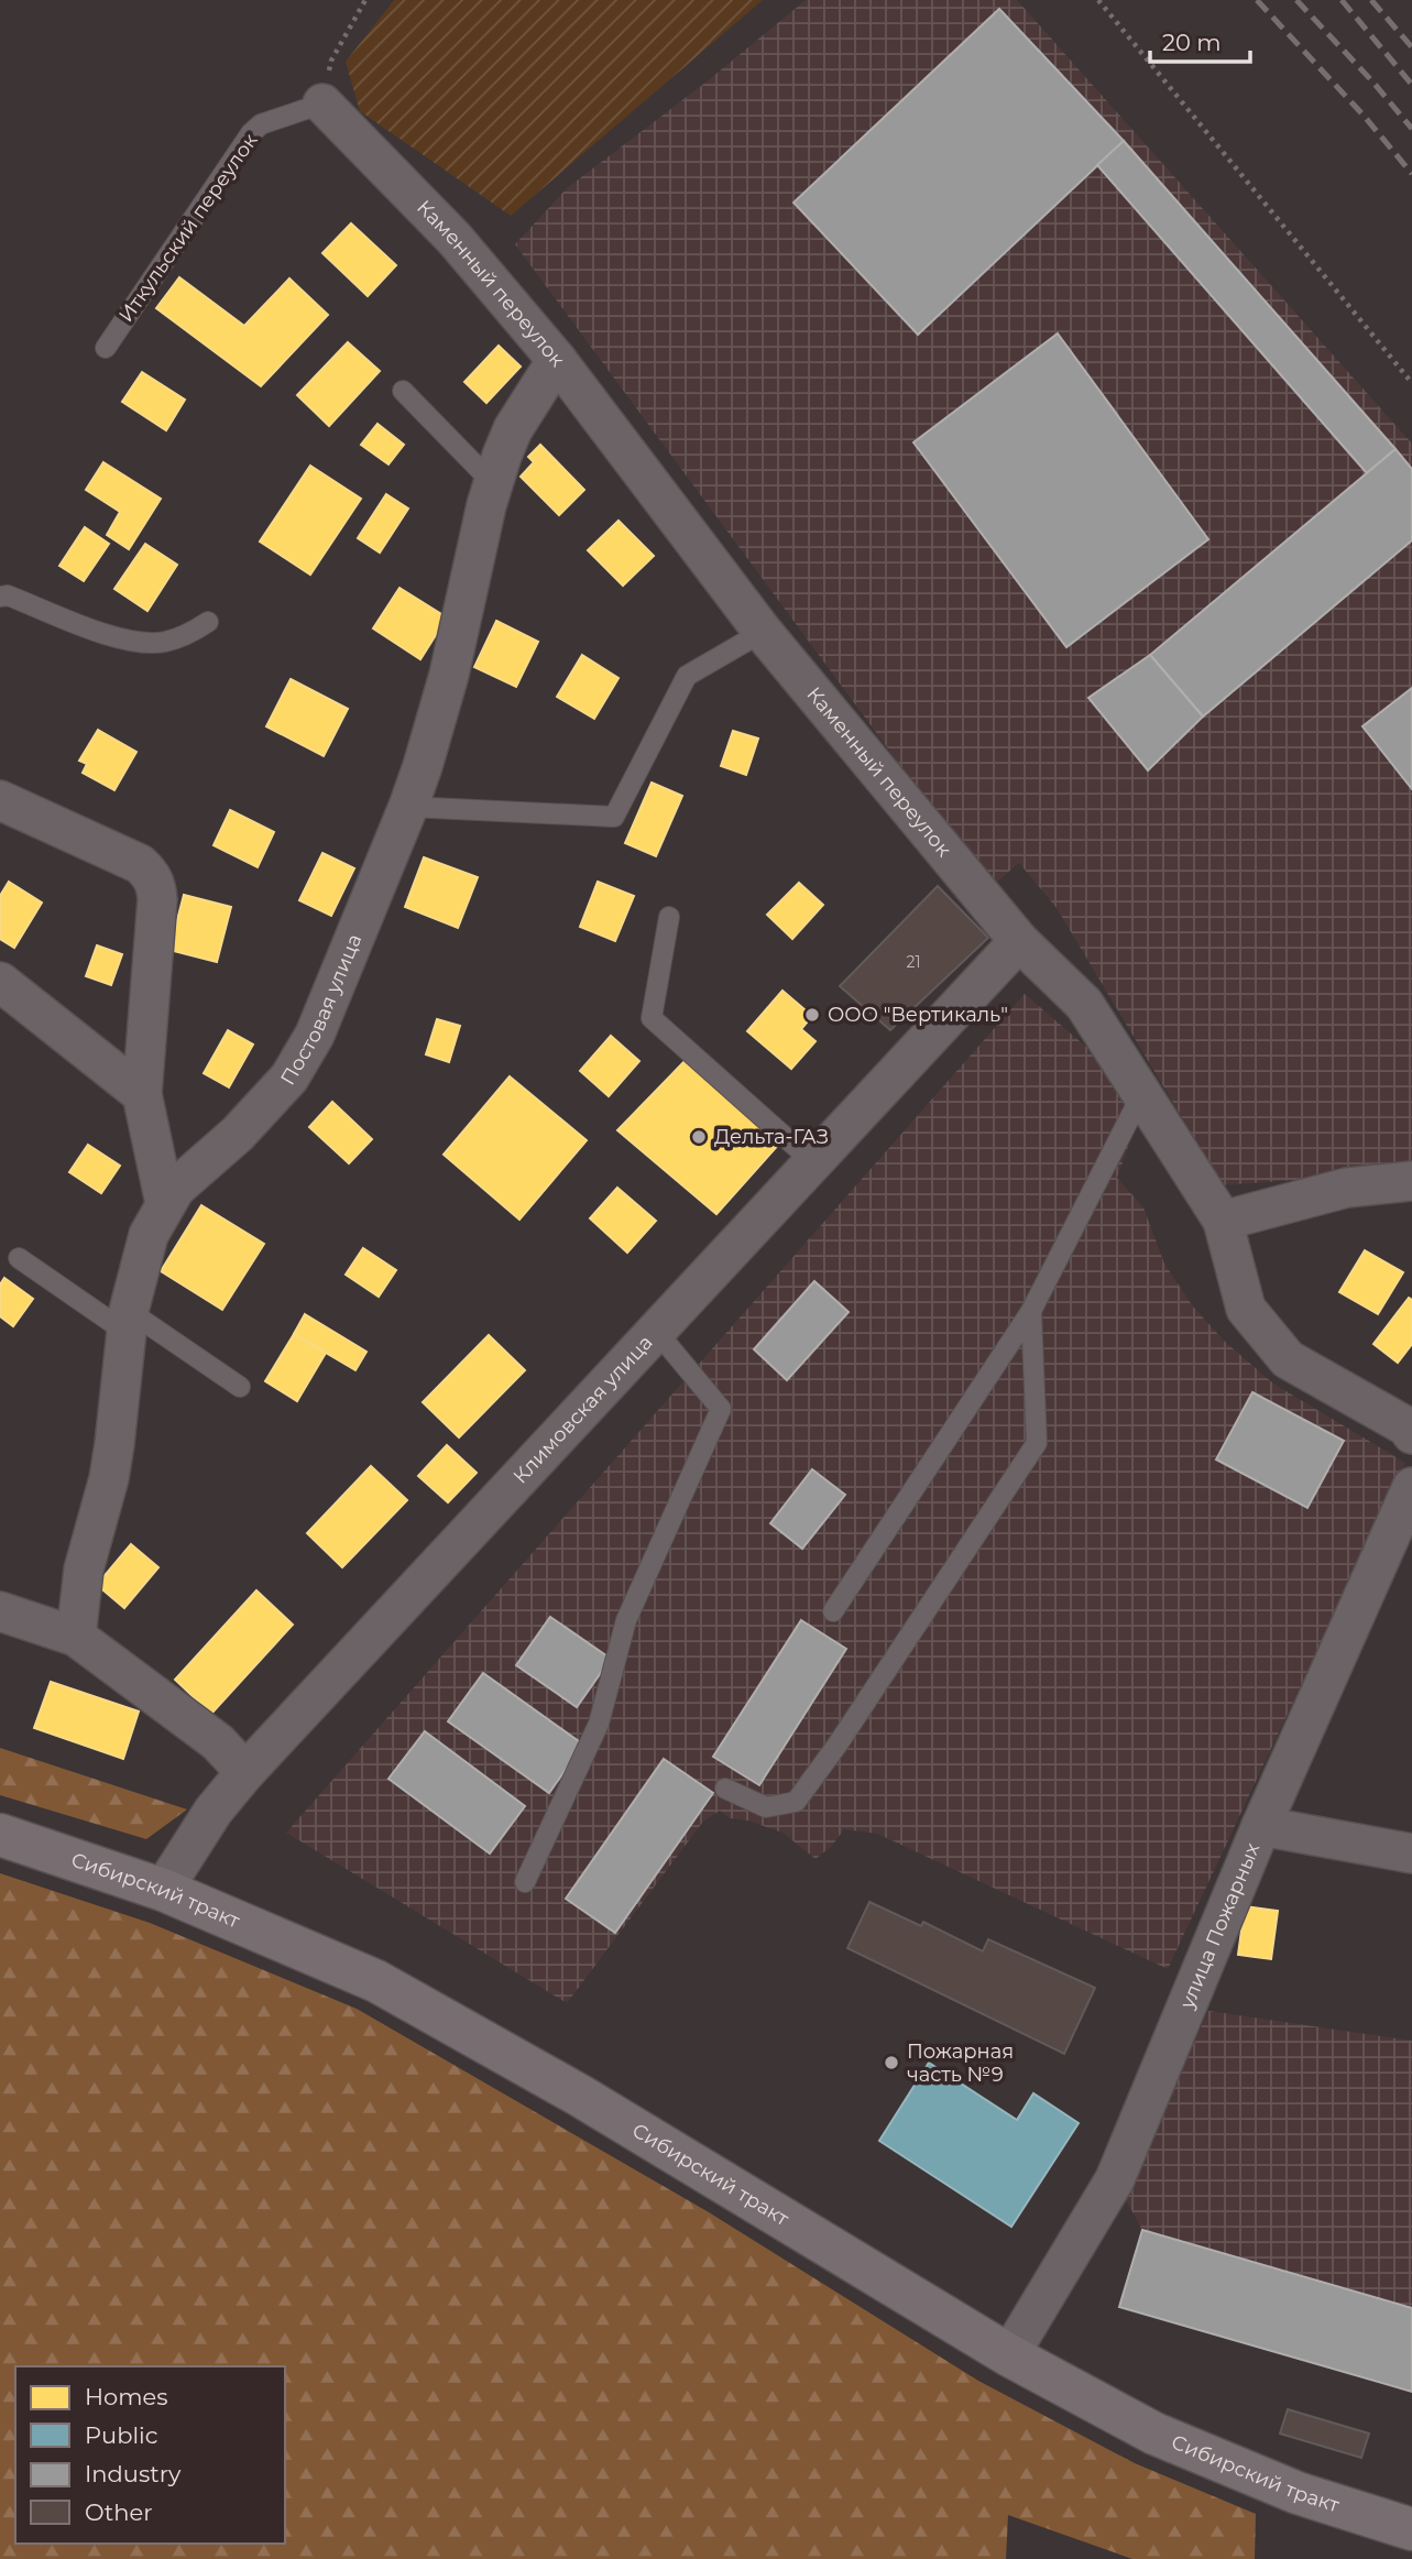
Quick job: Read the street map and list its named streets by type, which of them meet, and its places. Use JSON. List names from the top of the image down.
{
  "streets": {
    "main road": ["Сибирский тракт"],
    "street": [
      "Каменный переулок",
      "Постовая улица",
      "Климовская улица",
      "улица Пожарных"
    ],
    "lane": ["Иткульский переулок"]
  },
  "crossings": [
    ["Иткульский переулок", "Каменный переулок"],
    ["Каменный переулок", "Постовая улица"],
    ["Каменный переулок", "Климовская улица"],
    ["Климовская улица", "Сибирский тракт"],
    ["Сибирский тракт", "улица Пожарных"]
  ],
  "places": ["ООО \"Вертикаль\"", "Дельта-ГАЗ", "Пожарная часть №9"],
  "house_numbers": ["21"],
  "legend": [
    "Homes",
    "Public",
    "Industry",
    "Other"
  ],
  "scale_bar": "20 m"
}
